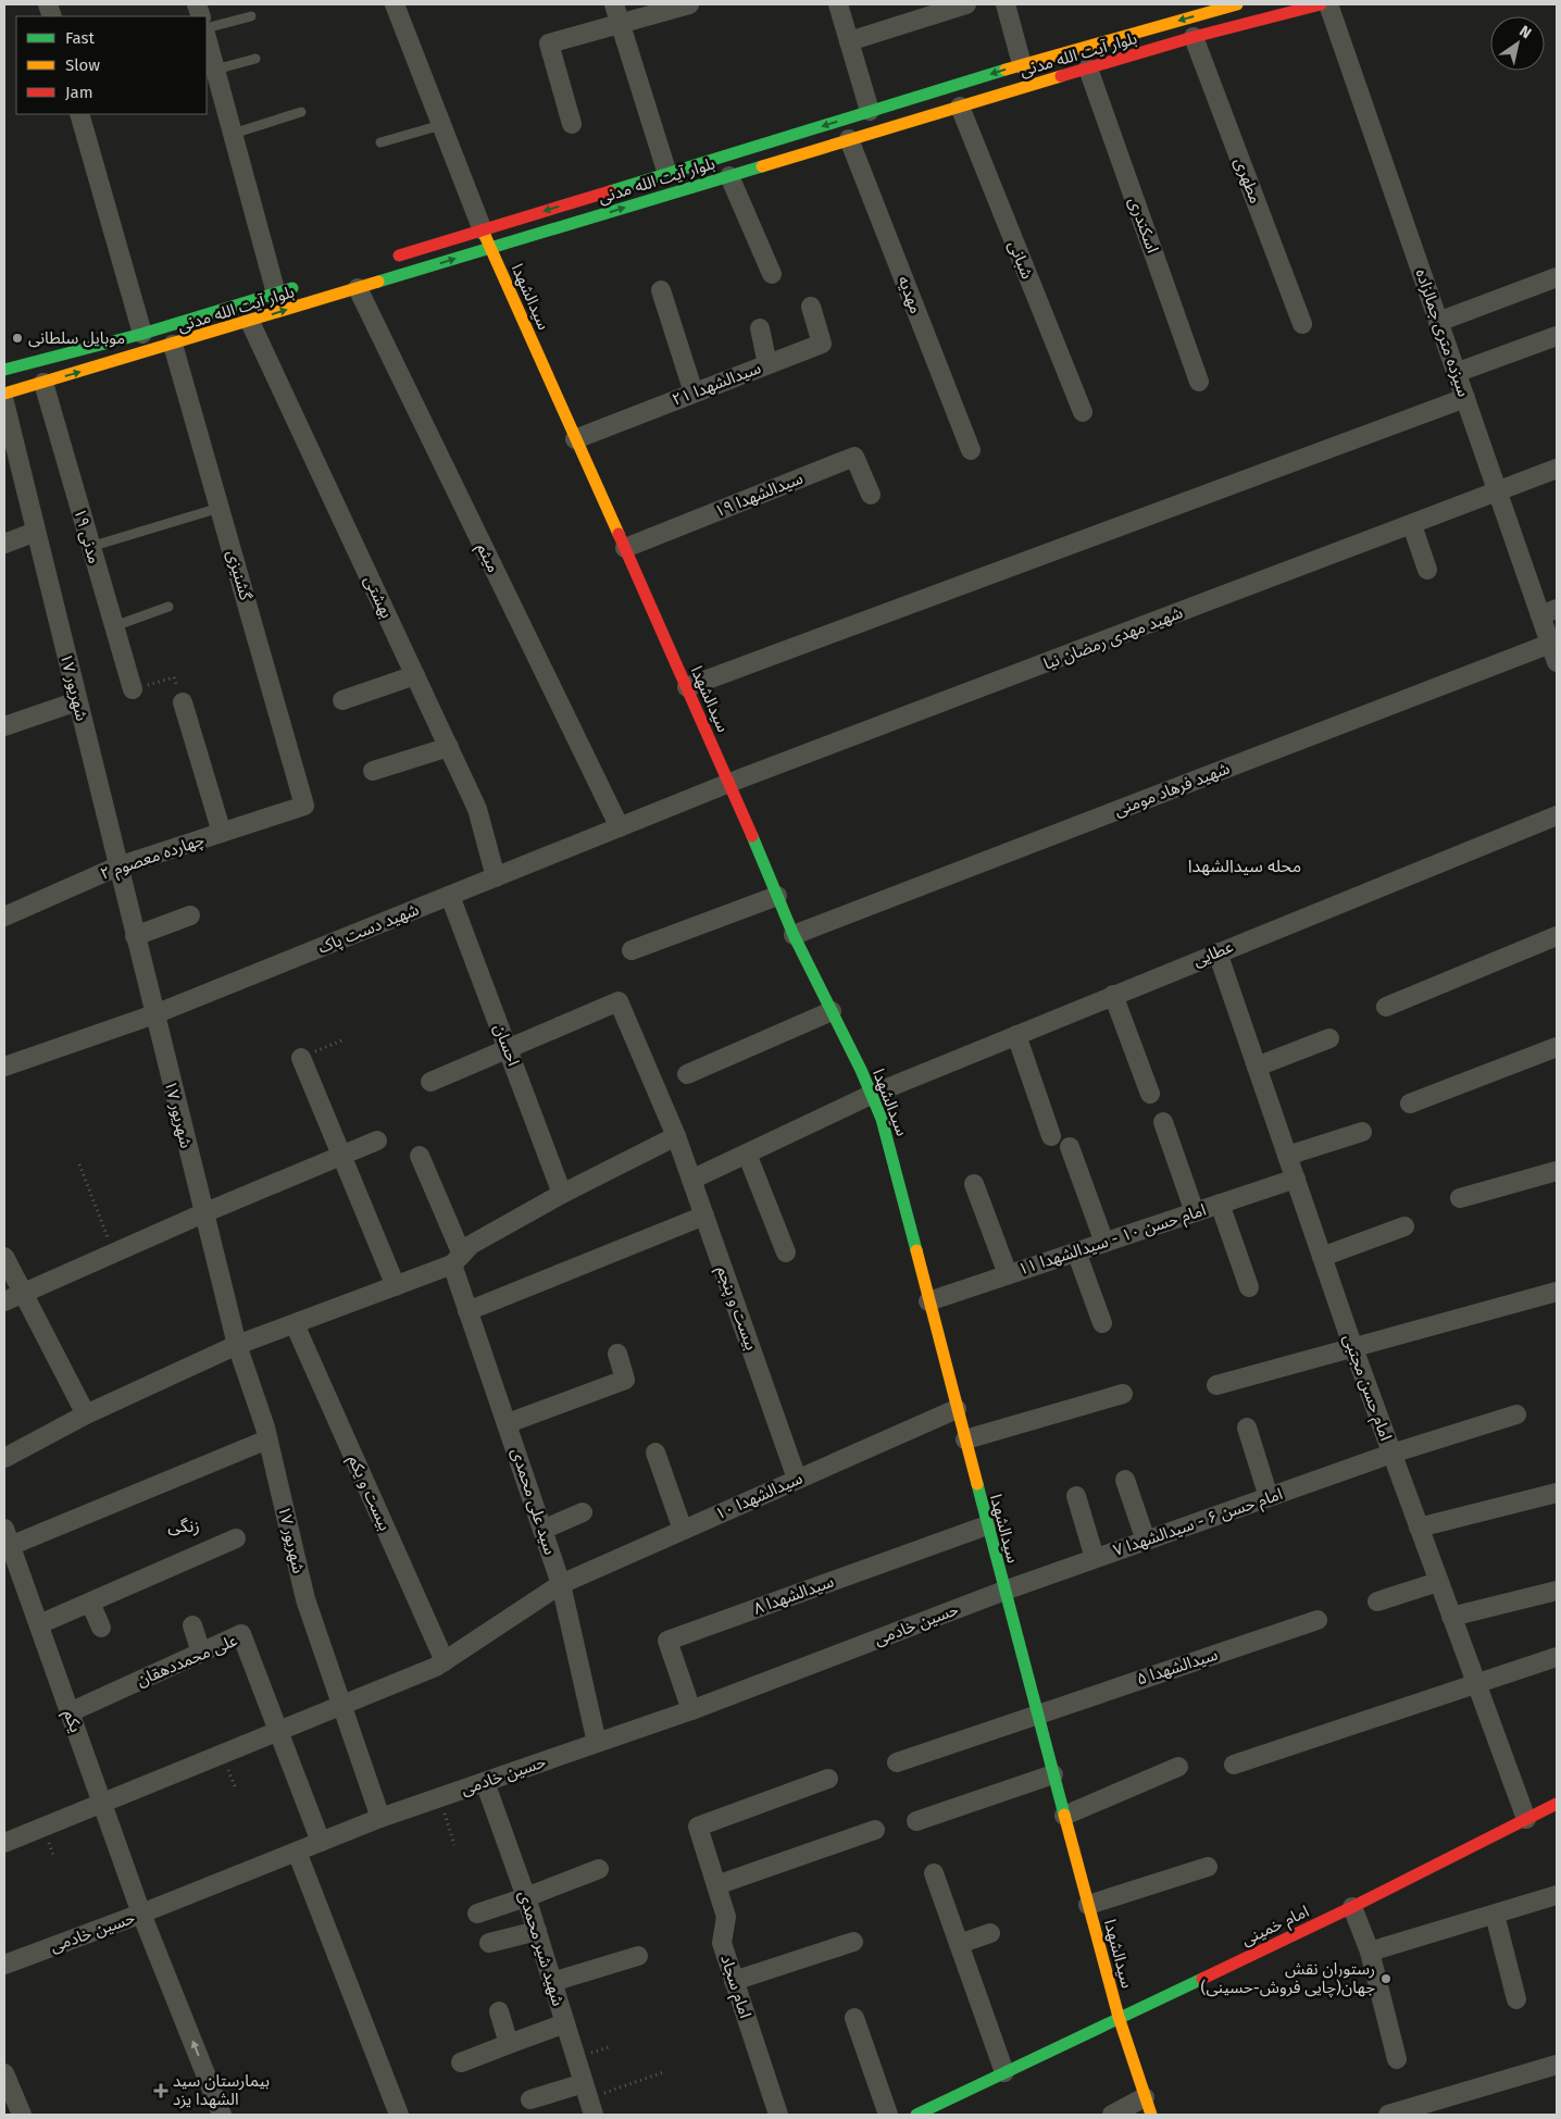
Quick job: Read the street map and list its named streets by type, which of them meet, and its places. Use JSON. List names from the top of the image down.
{
  "streets": {
    "main road": ["بلوار آیت الله مدنی", "سیدالشهدا", "امام خمینی"],
    "street": [
      "مطهری",
      "اسکندری",
      "شبانی",
      "مهدیه",
      "سیزده متری جمالزاده",
      "سیدالشهدا ۲۱",
      "سیدالشهدا ۱۹",
      "مدنی ۱۹",
      "میثم",
      "گشنیزی",
      "بهشتی",
      "شهید مهدی رمضان نیا",
      "۱۷ شهریور",
      "شهید فرهاد مومنی",
      "چهارده معصوم ۲",
      "شهید دست پاک",
      "عطایی",
      "احسان",
      "امام حسن ۱۰ - سیدالشهدا ۱۱",
      "بیست و پنجم",
      "امام حسن مجتبی",
      "بیست و یکم",
      "سیدالشهدا ۱۰",
      "سید علی محمدی",
      "امام حسن ۶ - سیدالشهدا ۷",
      "سیدالشهدا ۸",
      "حسین خادمی",
      "علی محمددهقان",
      "سیدالشهدا ۵",
      "یکم",
      "شهید شیر محمدی",
      "امام سجاد"
    ]
  },
  "crossings": [
    ["بلوار آیت الله مدنی", "مطهری"],
    ["بلوار آیت الله مدنی", "اسکندری"],
    ["بلوار آیت الله مدنی", "شبانی"],
    ["بلوار آیت الله مدنی", "مهدیه"],
    ["بلوار آیت الله مدنی", "سیدالشهدا"],
    ["بلوار آیت الله مدنی", "مدنی ۱۹"],
    ["بلوار آیت الله مدنی", "میثم"],
    ["بلوار آیت الله مدنی", "گشنیزی"],
    ["بلوار آیت الله مدنی", "بهشتی"],
    ["سیدالشهدا", "سیدالشهدا ۲۱"],
    ["سیدالشهدا", "سیدالشهدا ۱۹"],
    ["سیدالشهدا", "شهید مهدی رمضان نیا"],
    ["سیدالشهدا", "شهید فرهاد مومنی"],
    ["سیدالشهدا", "شهید دست پاک"],
    ["سیدالشهدا", "عطایی"],
    ["سیدالشهدا", "امام حسن ۱۰ - سیدالشهدا ۱۱"],
    ["سیدالشهدا", "سیدالشهدا ۱۰"],
    ["سیدالشهدا", "امام حسن ۶ - سیدالشهدا ۷"],
    ["سیدالشهدا", "سیدالشهدا ۸"],
    ["سیدالشهدا", "حسین خادمی"],
    ["سیدالشهدا", "سیدالشهدا ۵"],
    ["سیدالشهدا", "امام خمینی"],
    ["سیزده متری جمالزاده", "شهید مهدی رمضان نیا"],
    ["سیزده متری جمالزاده", "شهید فرهاد مومنی"],
    ["میثم", "شهید دست پاک"],
    ["گشنیزی", "چهارده معصوم ۲"],
    ["بهشتی", "شهید دست پاک"],
    ["شهید مهدی رمضان نیا", "شهید دست پاک"],
    ["۱۷ شهریور", "چهارده معصوم ۲"],
    ["۱۷ شهریور", "شهید دست پاک"],
    ["۱۷ شهریور", "سیدالشهدا ۱۰"],
    ["۱۷ شهریور", "حسین خادمی"],
    ["شهید دست پاک", "احسان"],
    ["عطایی", "بیست و پنجم"],
    ["عطایی", "امام حسن مجتبی"],
    ["احسان", "بیست و پنجم"],
    ["امام حسن ۱۰ - سیدالشهدا ۱۱", "امام حسن مجتبی"],
    ["بیست و پنجم", "سیدالشهدا ۱۰"],
    ["امام حسن مجتبی", "امام حسن ۶ - سیدالشهدا ۷"],
    ["امام حسن مجتبی", "امام خمینی"],
    ["بیست و یکم", "سیدالشهدا ۱۰"],
    ["سیدالشهدا ۱۰", "سید علی محمدی"],
    ["سیدالشهدا ۱۰", "علی محمددهقان"],
    ["سیدالشهدا ۱۰", "یکم"],
    ["سید علی محمدی", "حسین خادمی"],
    ["امام حسن ۶ - سیدالشهدا ۷", "حسین خادمی"],
    ["سیدالشهدا ۸", "حسین خادمی"],
    ["حسین خادمی", "یکم"],
    ["حسین خادمی", "شهید شیر محمدی"],
    ["علی محمددهقان", "یکم"]
  ],
  "districts": ["محله سیدالشهدا", "زنگی"],
  "places": {
    "other": ["موبایل سلطانی", "رستوران نقش جهان(چایی فروش-حسینی)"],
    "health": ["بیمارستان سید الشهدا یزد"]
  },
  "legend": ["Fast", "Slow", "Jam"],
  "north": "top right"
}
